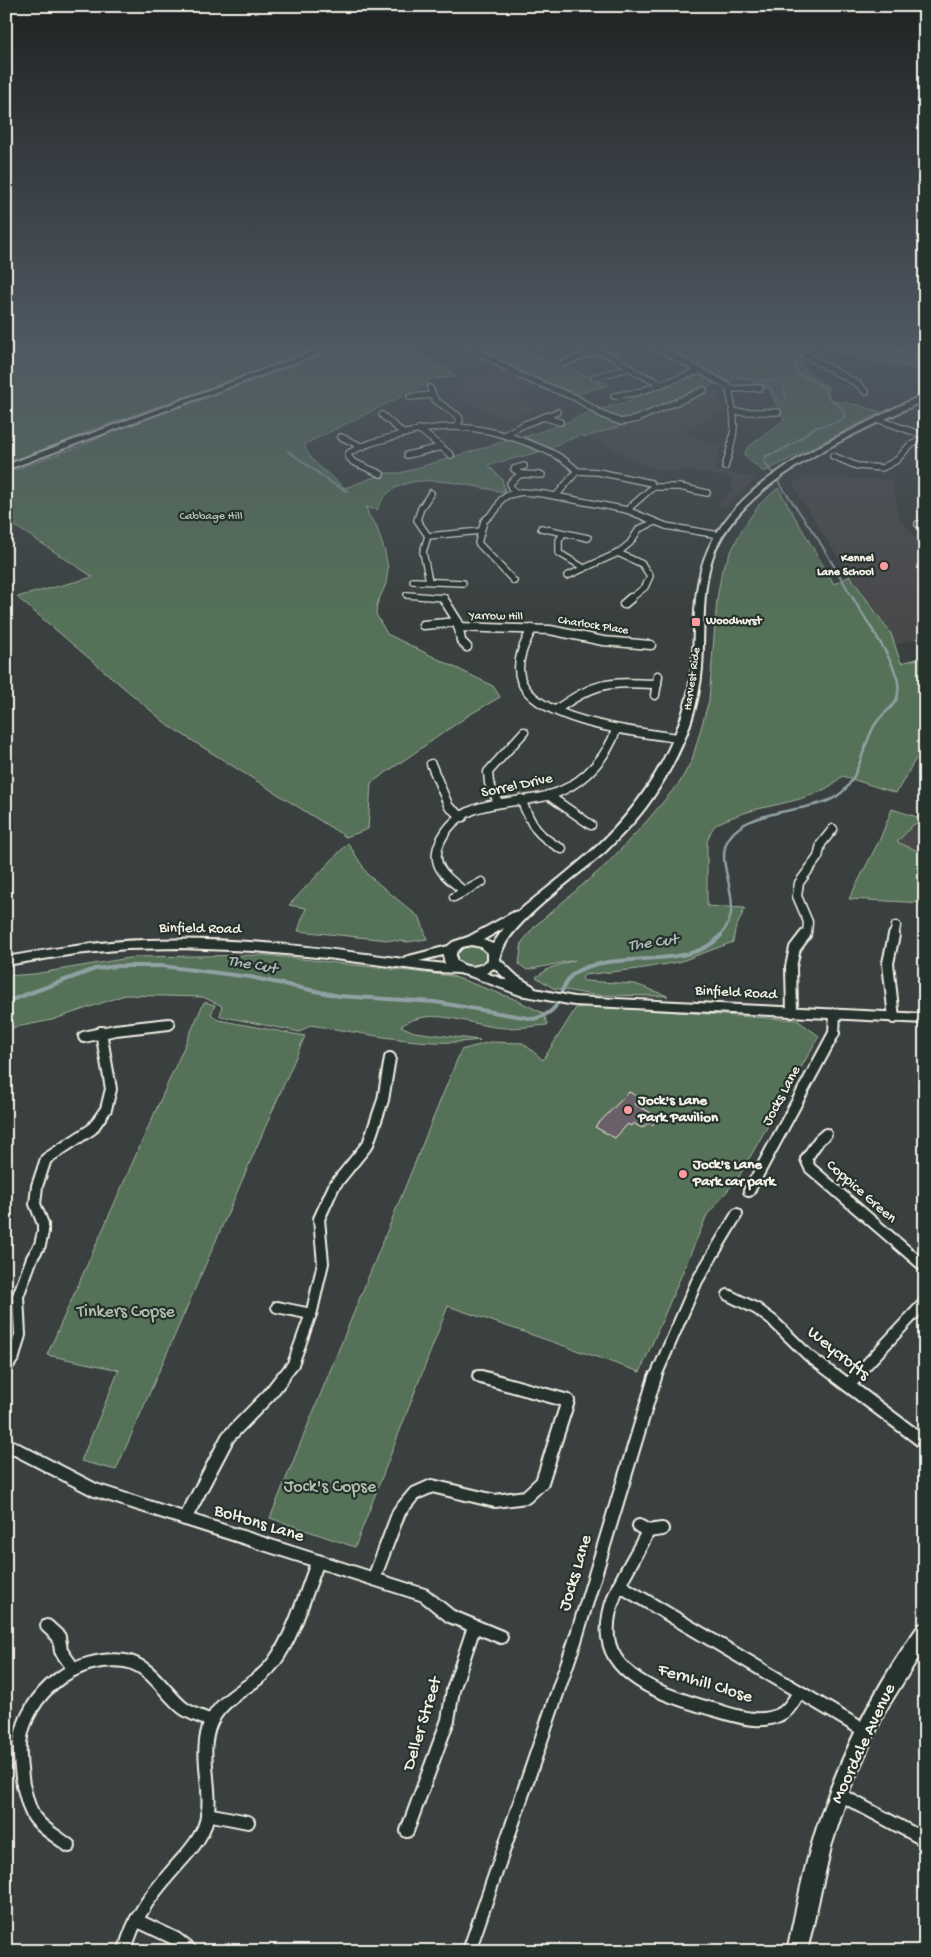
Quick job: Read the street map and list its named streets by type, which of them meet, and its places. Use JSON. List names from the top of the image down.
{
  "streets": {
    "street": [
      "Yarrow Hill",
      "Charlock Place",
      "Harvest Ride",
      "Sorrel Drive",
      "Binfield Road",
      "Jocks Lane",
      "Coppice Green",
      "Weycrofts",
      "Boltons Lane",
      "Fernhill Close",
      "Deller Street",
      "Moordale Avenue"
    ]
  },
  "crossings": [
    ["Yarrow Hill", "Charlock Place"],
    ["Harvest Ride", "Binfield Road"],
    ["Binfield Road", "Jocks Lane"],
    ["Boltons Lane", "Deller Street"],
    ["Fernhill Close", "Moordale Avenue"]
  ],
  "water": ["The Cut"],
  "parks": ["Cabbage Hill", "Tinkers Copse", "Jock's Copse"],
  "places": {
    "other": ["Kennel Lane School", "Jock's Lane Park Pavilion", "Jock's Lane Park car park"],
    "transit": ["Woodhurst"]
  }
}
